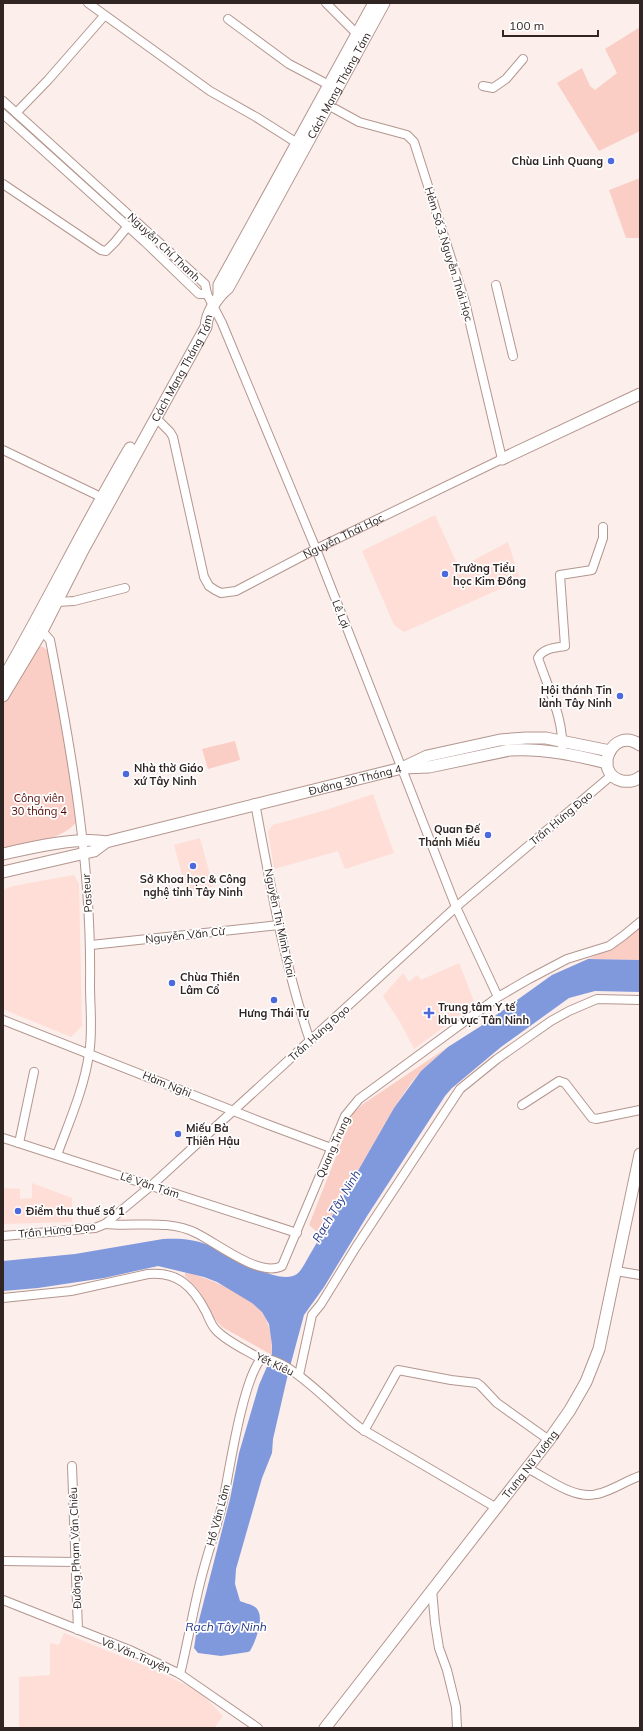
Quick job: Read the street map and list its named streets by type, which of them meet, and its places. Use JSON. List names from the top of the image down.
{
  "streets": {
    "main road": [
      "Cách Mạng Tháng Tám",
      "Nguyễn Thái Học",
      "Đường 30 Tháng 4",
      "Trưng Nữ Vương"
    ],
    "street": [
      "Nguyễn Chí Thanh",
      "Hẻm Số 3 Nguyễn Thái Học",
      "Lê Lợi",
      "Trần Hưng Đạo",
      "Pasteur",
      "Nguyễn Thị Minh Khai",
      "Nguyễn Văn Cừ",
      "Hàm Nghi",
      "Quang Trung",
      "Lê Văn Tám",
      "Yết Kiêu",
      "Hồ Văn Lâm",
      "Đường Phạm Văn Chiêu",
      "Võ Văn Truyện"
    ]
  },
  "crossings": [
    ["Cách Mạng Tháng Tám", "Hẻm Số 3 Nguyễn Thái Học"],
    ["Cách Mạng Tháng Tám", "Nguyễn Thái Học"],
    ["Cách Mạng Tháng Tám", "Lê Lợi"],
    ["Cách Mạng Tháng Tám", "Pasteur"],
    ["Nguyễn Chí Thanh", "Lê Lợi"],
    ["Hẻm Số 3 Nguyễn Thái Học", "Nguyễn Thái Học"],
    ["Nguyễn Thái Học", "Lê Lợi"],
    ["Lê Lợi", "Đường 30 Tháng 4"],
    ["Lê Lợi", "Trần Hưng Đạo"],
    ["Lê Lợi", "Quang Trung"],
    ["Đường 30 Tháng 4", "Pasteur"],
    ["Đường 30 Tháng 4", "Nguyễn Thị Minh Khai"],
    ["Trần Hưng Đạo", "Nguyễn Thị Minh Khai"],
    ["Trần Hưng Đạo", "Hàm Nghi"],
    ["Trần Hưng Đạo", "Quang Trung"],
    ["Trần Hưng Đạo", "Lê Văn Tám"],
    ["Pasteur", "Nguyễn Văn Cừ"],
    ["Pasteur", "Hàm Nghi"],
    ["Pasteur", "Lê Văn Tám"],
    ["Nguyễn Thị Minh Khai", "Nguyễn Văn Cừ"],
    ["Hàm Nghi", "Quang Trung"],
    ["Quang Trung", "Lê Văn Tám"],
    ["Yết Kiêu", "Trưng Nữ Vương"],
    ["Yết Kiêu", "Hồ Văn Lâm"],
    ["Hồ Văn Lâm", "Võ Văn Truyện"],
    ["Đường Phạm Văn Chiêu", "Võ Văn Truyện"]
  ],
  "water": ["Rạch Tây Ninh"],
  "parks": ["Công viên 30 tháng 4"],
  "places": {
    "other": [
      "Chùa Linh Quang",
      "Trường Tiểu học Kim Đồng",
      "Hội thánh Tin lành Tây Ninh",
      "Nhà thờ Giáo xứ Tây Ninh",
      "Quan Đế Thánh Miếu",
      "Sở Khoa học & Công nghệ tỉnh Tây Ninh",
      "Chùa Thiền Lâm Cổ",
      "Hưng Thái Tự",
      "Miếu Bà Thiên Hậu",
      "Điểm thu thuế số 1"
    ],
    "health": ["Trung tâm Y tế khu vực Tân Ninh"]
  },
  "scale_bar": "100 m"
}
